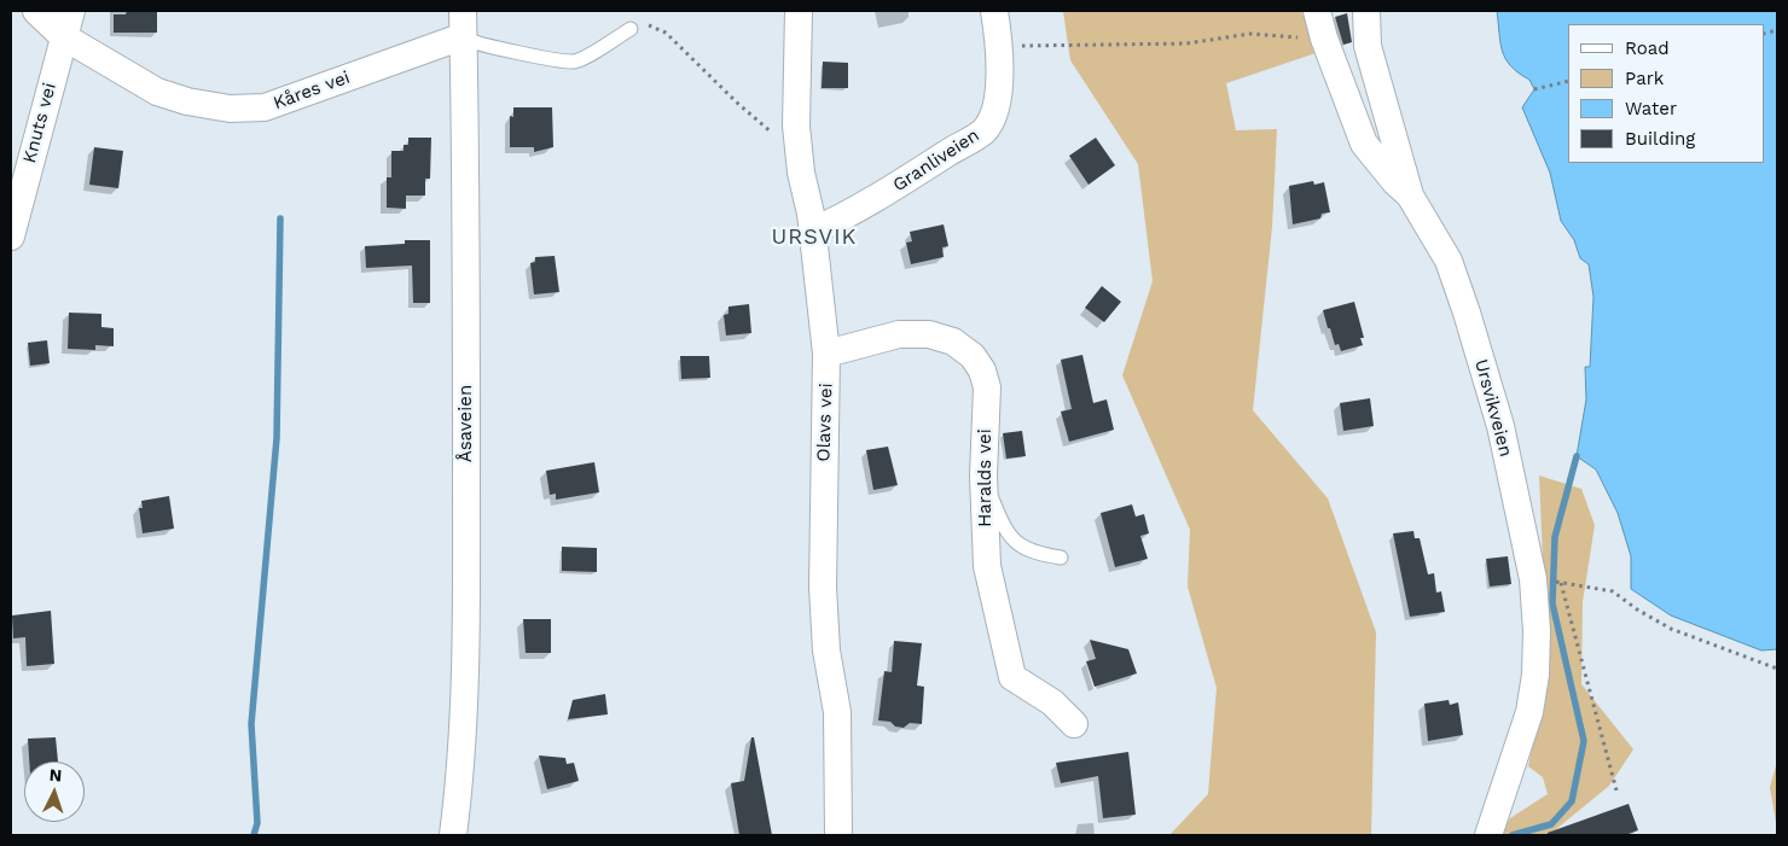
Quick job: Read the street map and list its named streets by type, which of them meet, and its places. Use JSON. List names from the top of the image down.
{
  "streets": {
    "street": [
      "Kåres vei",
      "Knuts vei",
      "Granliveien",
      "Ursvikveien",
      "Olavs vei",
      "Åsaveien",
      "Haralds vei"
    ]
  },
  "crossings": [
    ["Kåres vei", "Knuts vei"],
    ["Kåres vei", "Åsaveien"],
    ["Granliveien", "Olavs vei"],
    ["Olavs vei", "Haralds vei"]
  ],
  "districts": ["URSVIK"],
  "legend": [
    "Road",
    "Park",
    "Water",
    "Building"
  ],
  "north": "top"
}
